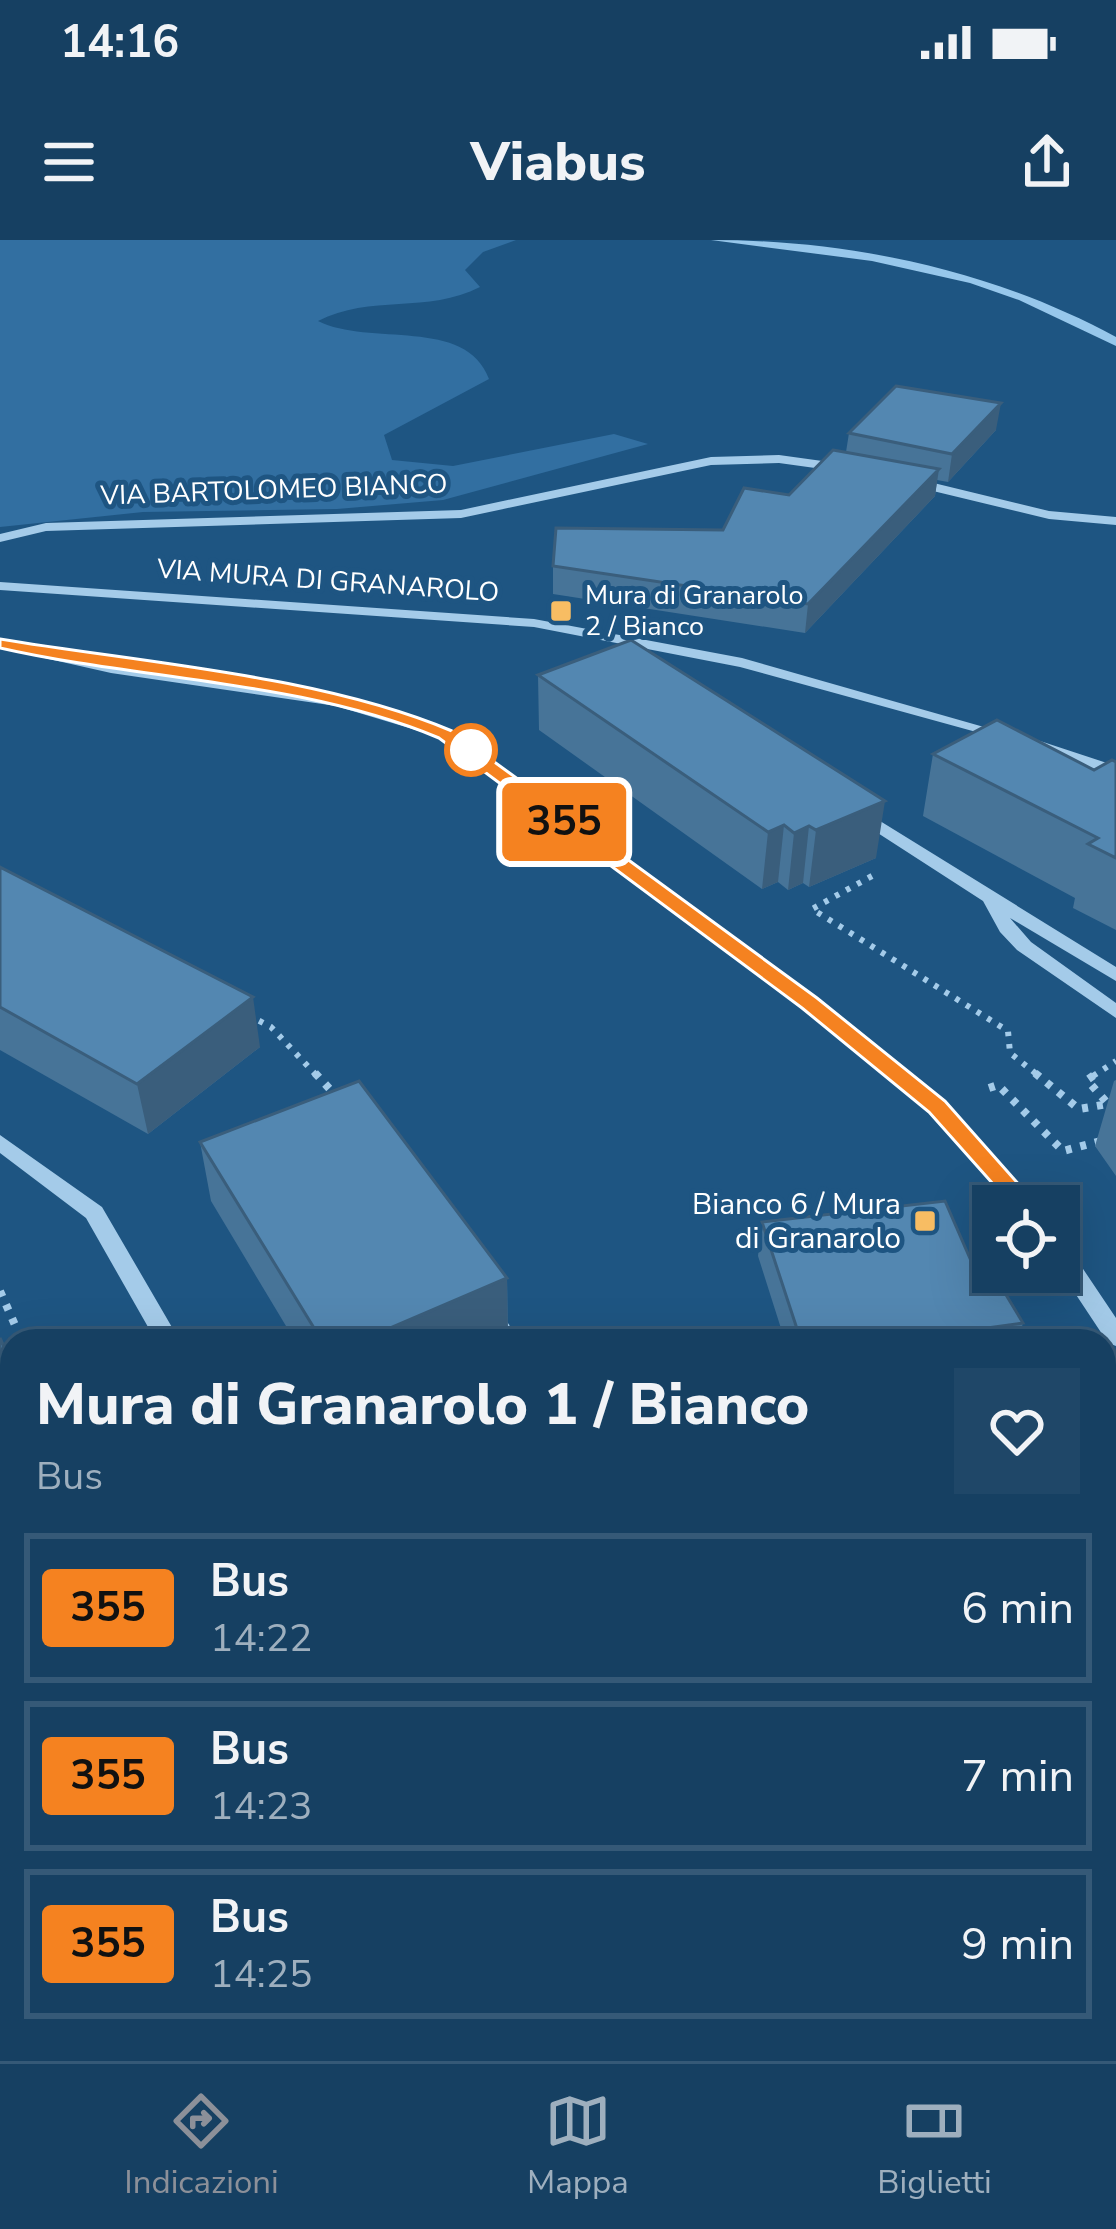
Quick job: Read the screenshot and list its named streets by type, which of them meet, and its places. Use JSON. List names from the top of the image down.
{
  "streets": {
    "street": ["VIA BARTOLOMEO BIANCO", "VIA MURA DI GRANAROLO"]
  },
  "places": {
    "transit": ["Mura di Granarolo 2 / Bianco", "Bianco 6 / Mura di Granarolo"]
  },
  "lines": ["bus line 355"],
  "page": {
    "status": "14:16",
    "header": "Viabus",
    "on_map": "355",
    "heading": ["Mura di Granarolo 1 / Bianco", "Bus"],
    "list": [
      {
        "mark": "355",
        "name": "Bus",
        "note": "14:22",
        "value": "6 min"
      },
      {
        "mark": "355",
        "name": "Bus",
        "note": "14:23",
        "value": "7 min"
      },
      {
        "mark": "355",
        "name": "Bus",
        "note": "14:25",
        "value": "9 min"
      }
    ],
    "tabs": ["Indicazioni", "Mappa", "Biglietti"]
  }
}
